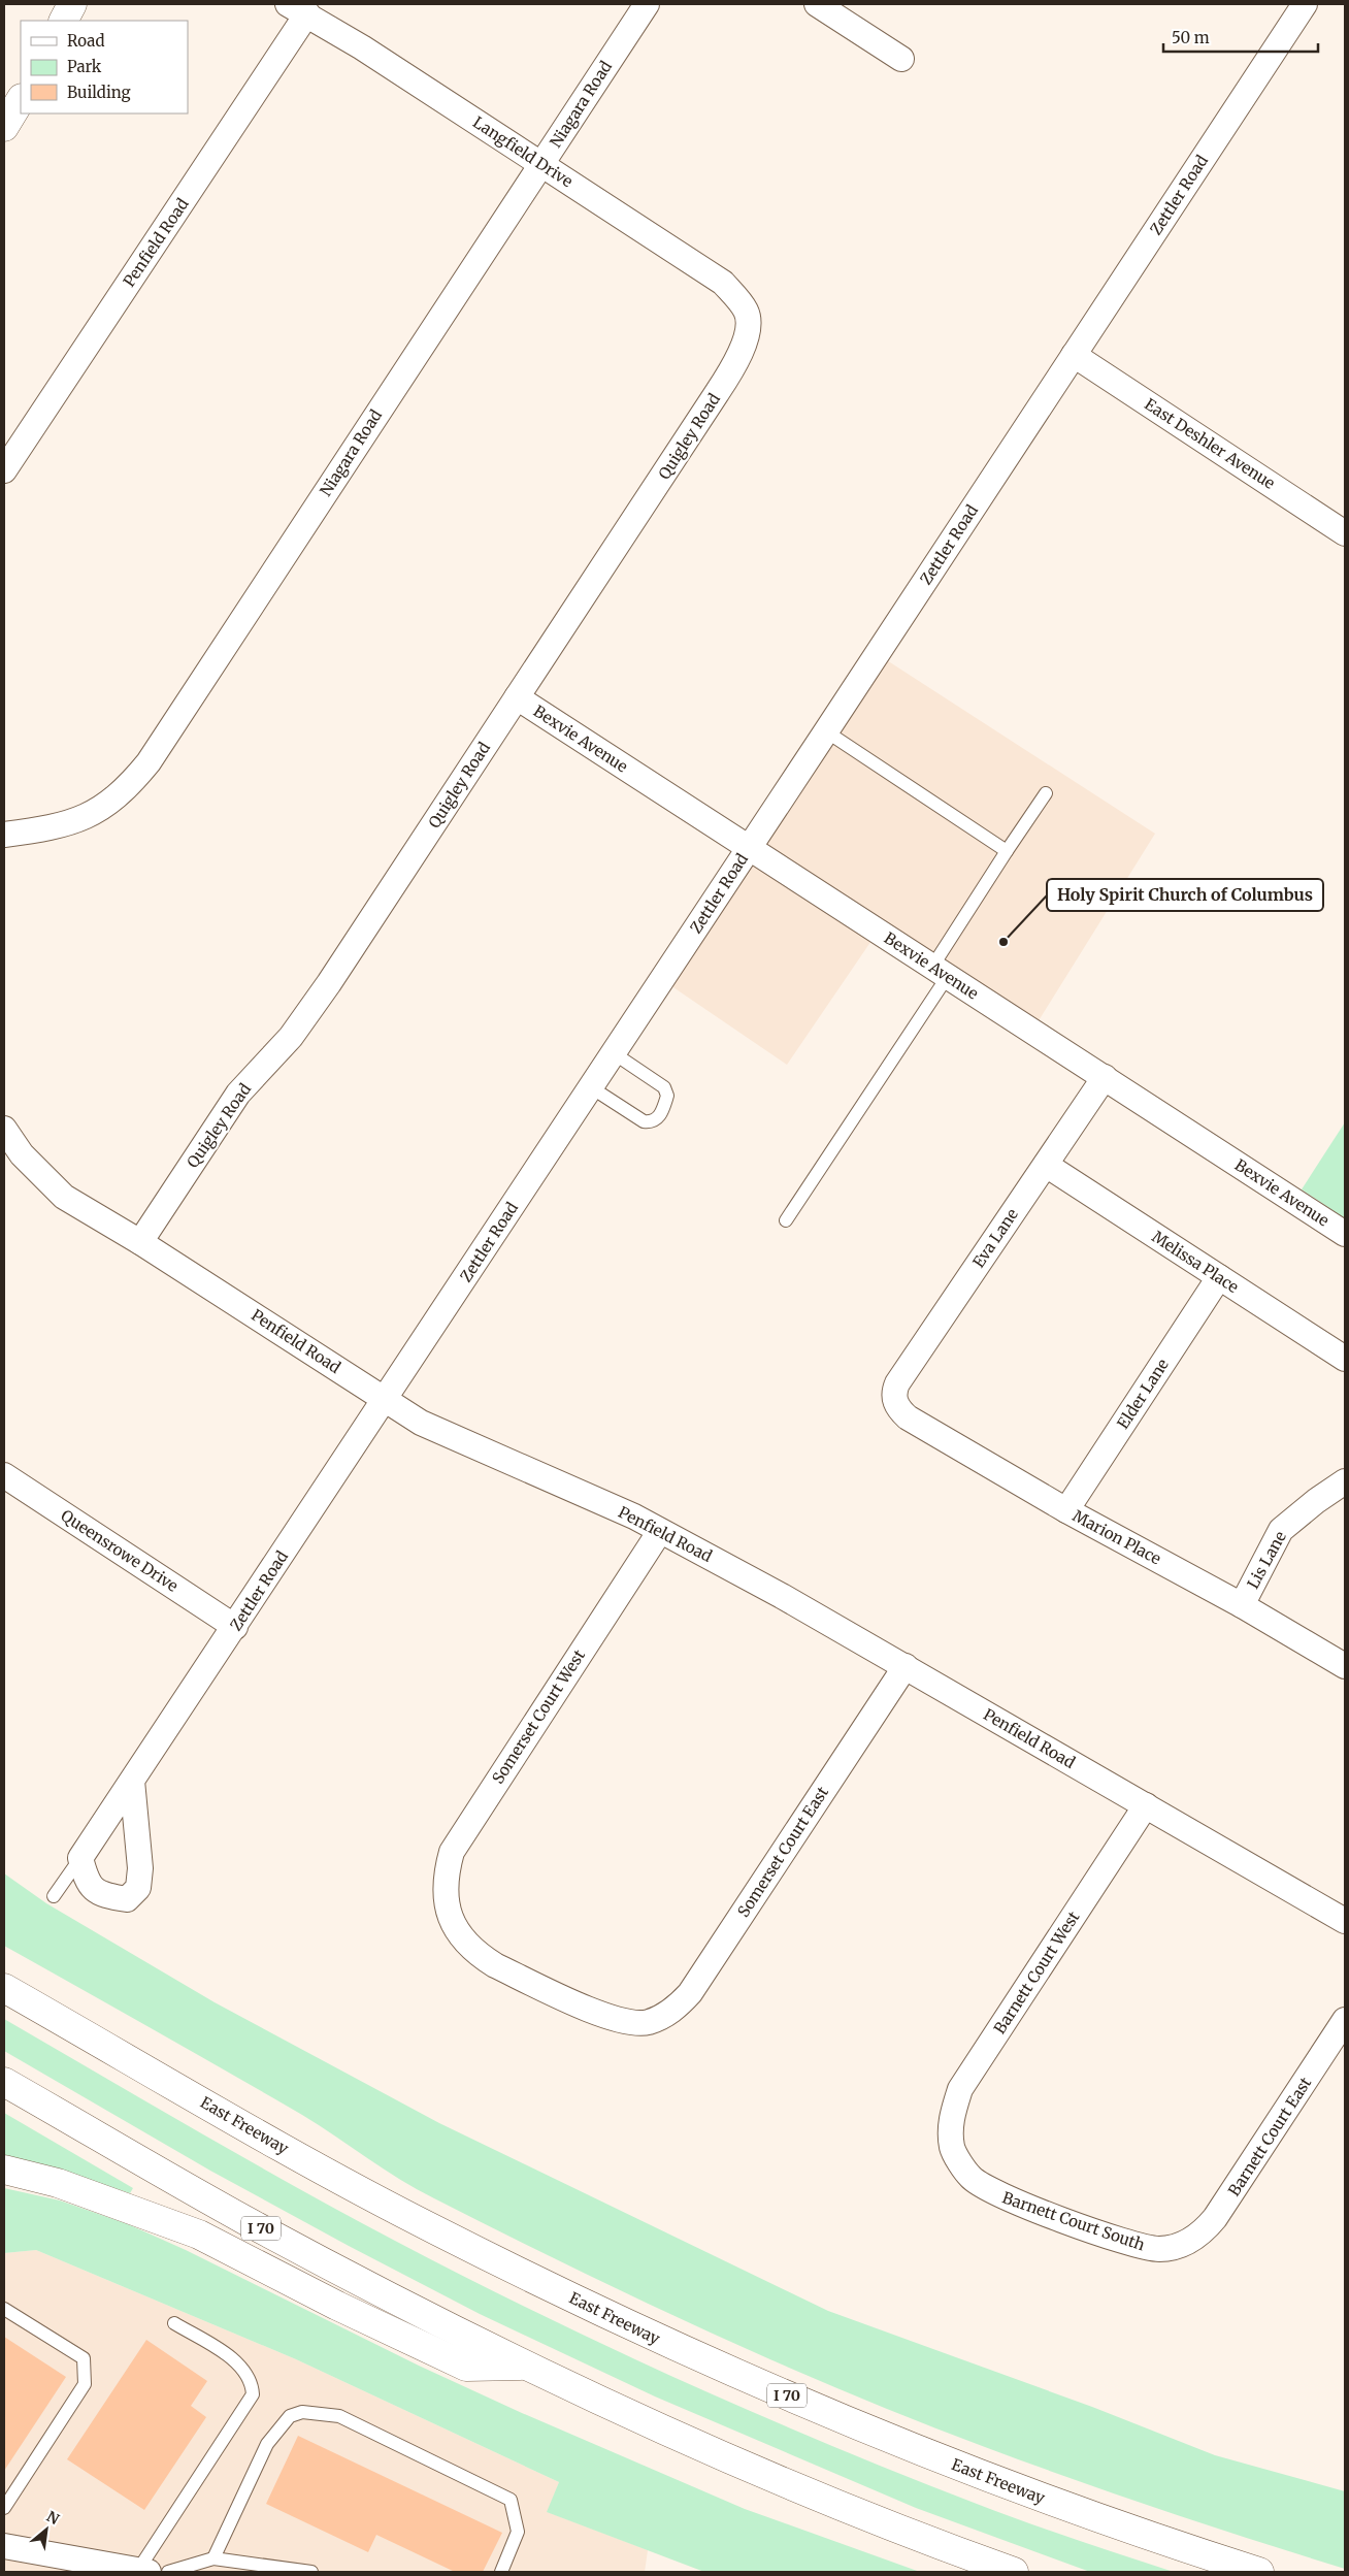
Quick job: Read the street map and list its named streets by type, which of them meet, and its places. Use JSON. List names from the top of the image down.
{
  "streets": {
    "main road": ["East Freeway", "I 70"],
    "street": [
      "Niagara Road",
      "Langfield Drive",
      "Zettler Road",
      "Penfield Road",
      "Quigley Road",
      "East Deshler Avenue",
      "Bexvie Avenue",
      "Eva Lane",
      "Melissa Place",
      "Elder Lane",
      "Marion Place",
      "Queensrowe Drive",
      "Lis Lane",
      "Somerset Court West",
      "Somerset Court East",
      "Barnett Court West",
      "Barnett Court East",
      "Barnett Court South"
    ]
  },
  "crossings": [
    ["Niagara Road", "Langfield Drive"],
    ["Langfield Drive", "Penfield Road"],
    ["Langfield Drive", "Quigley Road"],
    ["Zettler Road", "Penfield Road"],
    ["Zettler Road", "East Deshler Avenue"],
    ["Zettler Road", "Bexvie Avenue"],
    ["Zettler Road", "Queensrowe Drive"],
    ["Penfield Road", "Quigley Road"],
    ["Penfield Road", "Somerset Court West"],
    ["Penfield Road", "Somerset Court East"],
    ["Penfield Road", "Barnett Court West"],
    ["Quigley Road", "Bexvie Avenue"],
    ["Bexvie Avenue", "Eva Lane"],
    ["Eva Lane", "Melissa Place"],
    ["Eva Lane", "Marion Place"],
    ["Melissa Place", "Elder Lane"],
    ["Elder Lane", "Marion Place"],
    ["Marion Place", "Lis Lane"],
    ["Somerset Court West", "Somerset Court East"],
    ["Barnett Court West", "Barnett Court South"],
    ["Barnett Court East", "Barnett Court South"]
  ],
  "places": ["Holy Spirit Church of Columbus"],
  "legend": ["Road", "Park", "Building"],
  "scale_bar": "50 m",
  "north": "top right"
}
